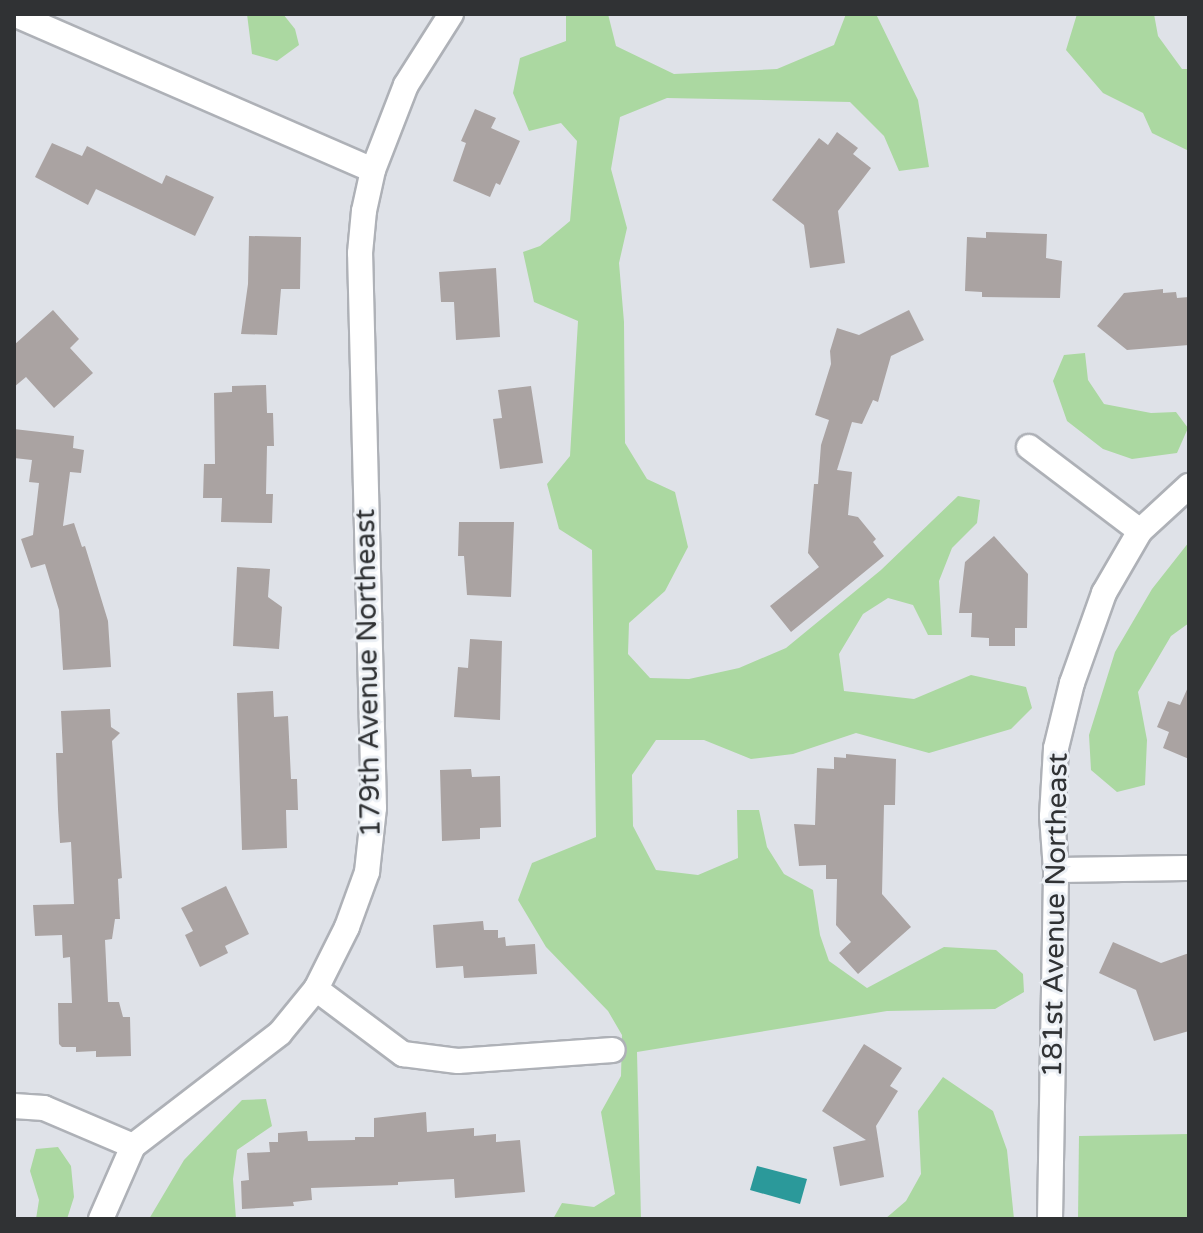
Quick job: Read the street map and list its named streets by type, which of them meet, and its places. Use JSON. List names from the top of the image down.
{
  "streets": {
    "street": ["179th Avenue Northeast", "181st Avenue Northeast"]
  }
}
